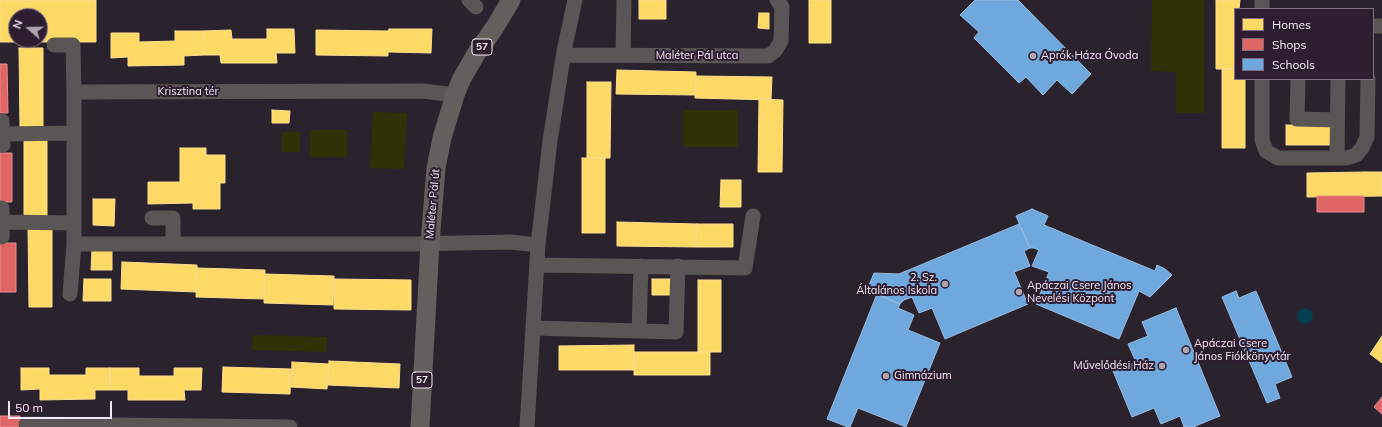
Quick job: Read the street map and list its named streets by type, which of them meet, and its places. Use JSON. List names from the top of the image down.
{
  "streets": {
    "main road": ["57", "Maléter Pál út"],
    "street": ["Maléter Pál utca", "Krisztina tér"]
  },
  "crossings": [
    ["Krisztina tér", "Maléter Pál út"]
  ],
  "places": [
    "Aprók Háza Óvoda",
    "2. Sz. Általános Iskola",
    "Apáczai Csere János Nevelési Központ",
    "Apáczai Csere János Fiókkönyvtár",
    "Művelődési Ház",
    "Gimnázium"
  ],
  "legend": ["Homes", "Shops", "Schools"],
  "scale_bar": "50 m",
  "north": "left"
}
